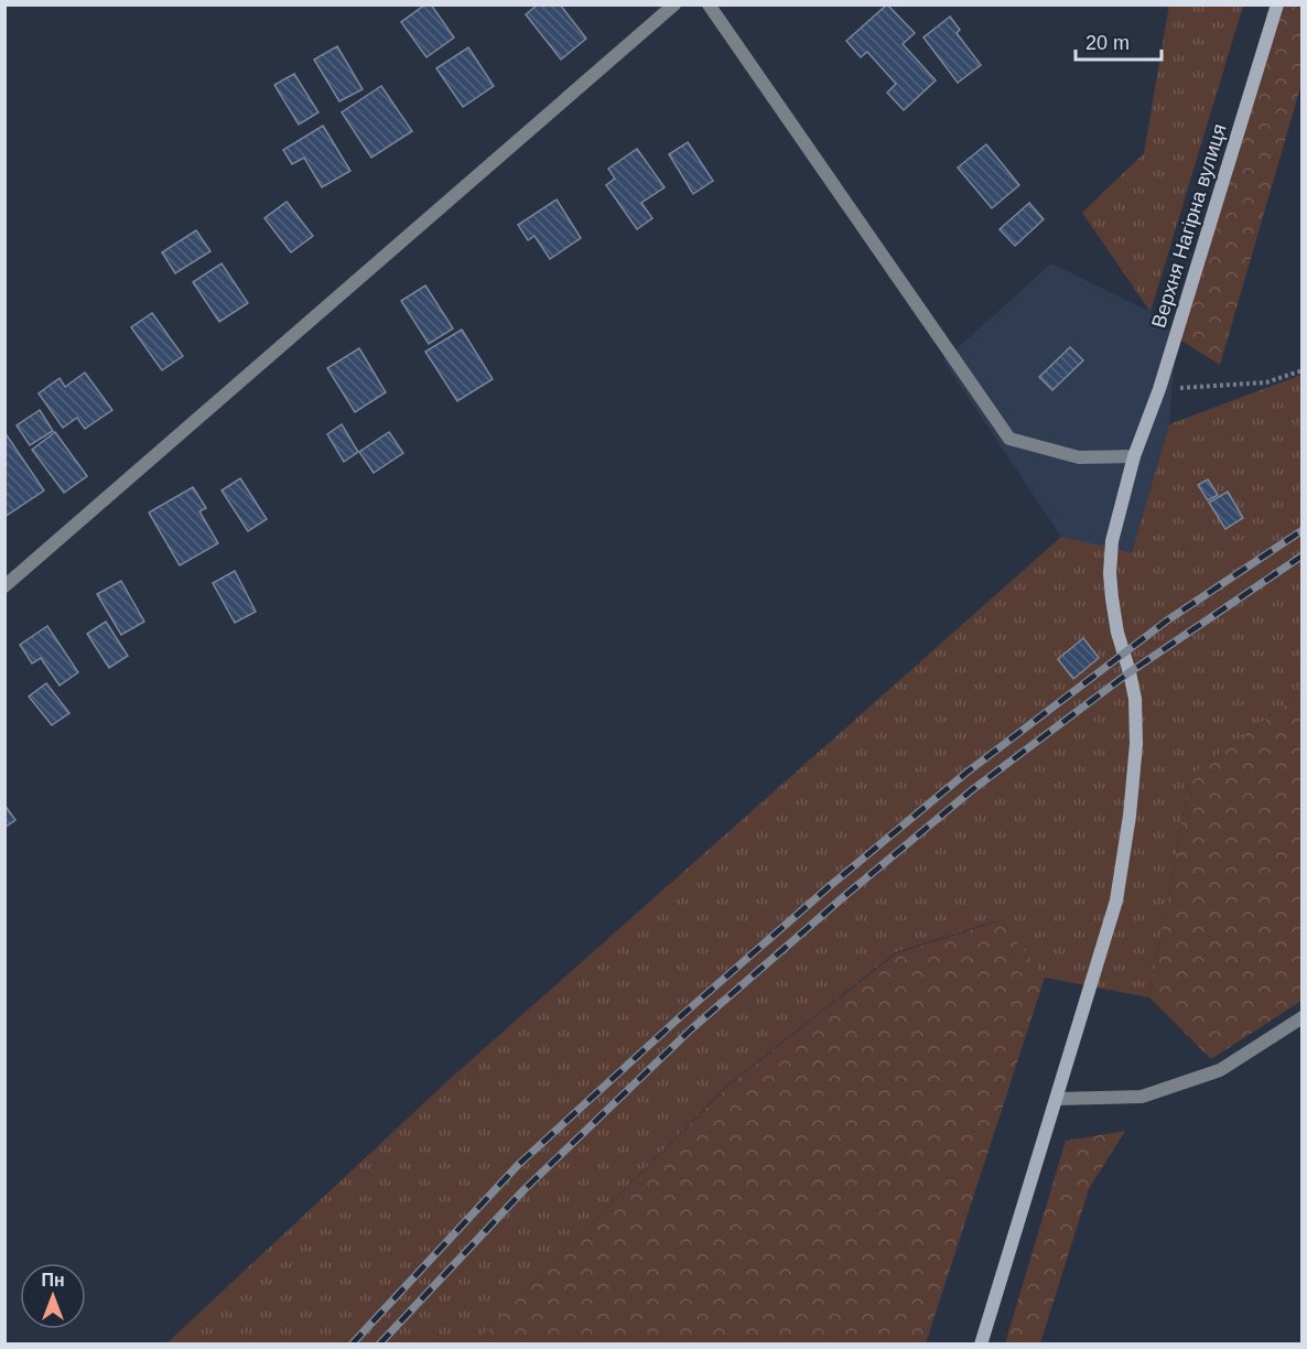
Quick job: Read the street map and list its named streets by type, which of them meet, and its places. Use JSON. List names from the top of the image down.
{
  "streets": {
    "main road": ["Верхня Нагірна вулиця"]
  },
  "scale_bar": "20 m",
  "north": "top"
}
